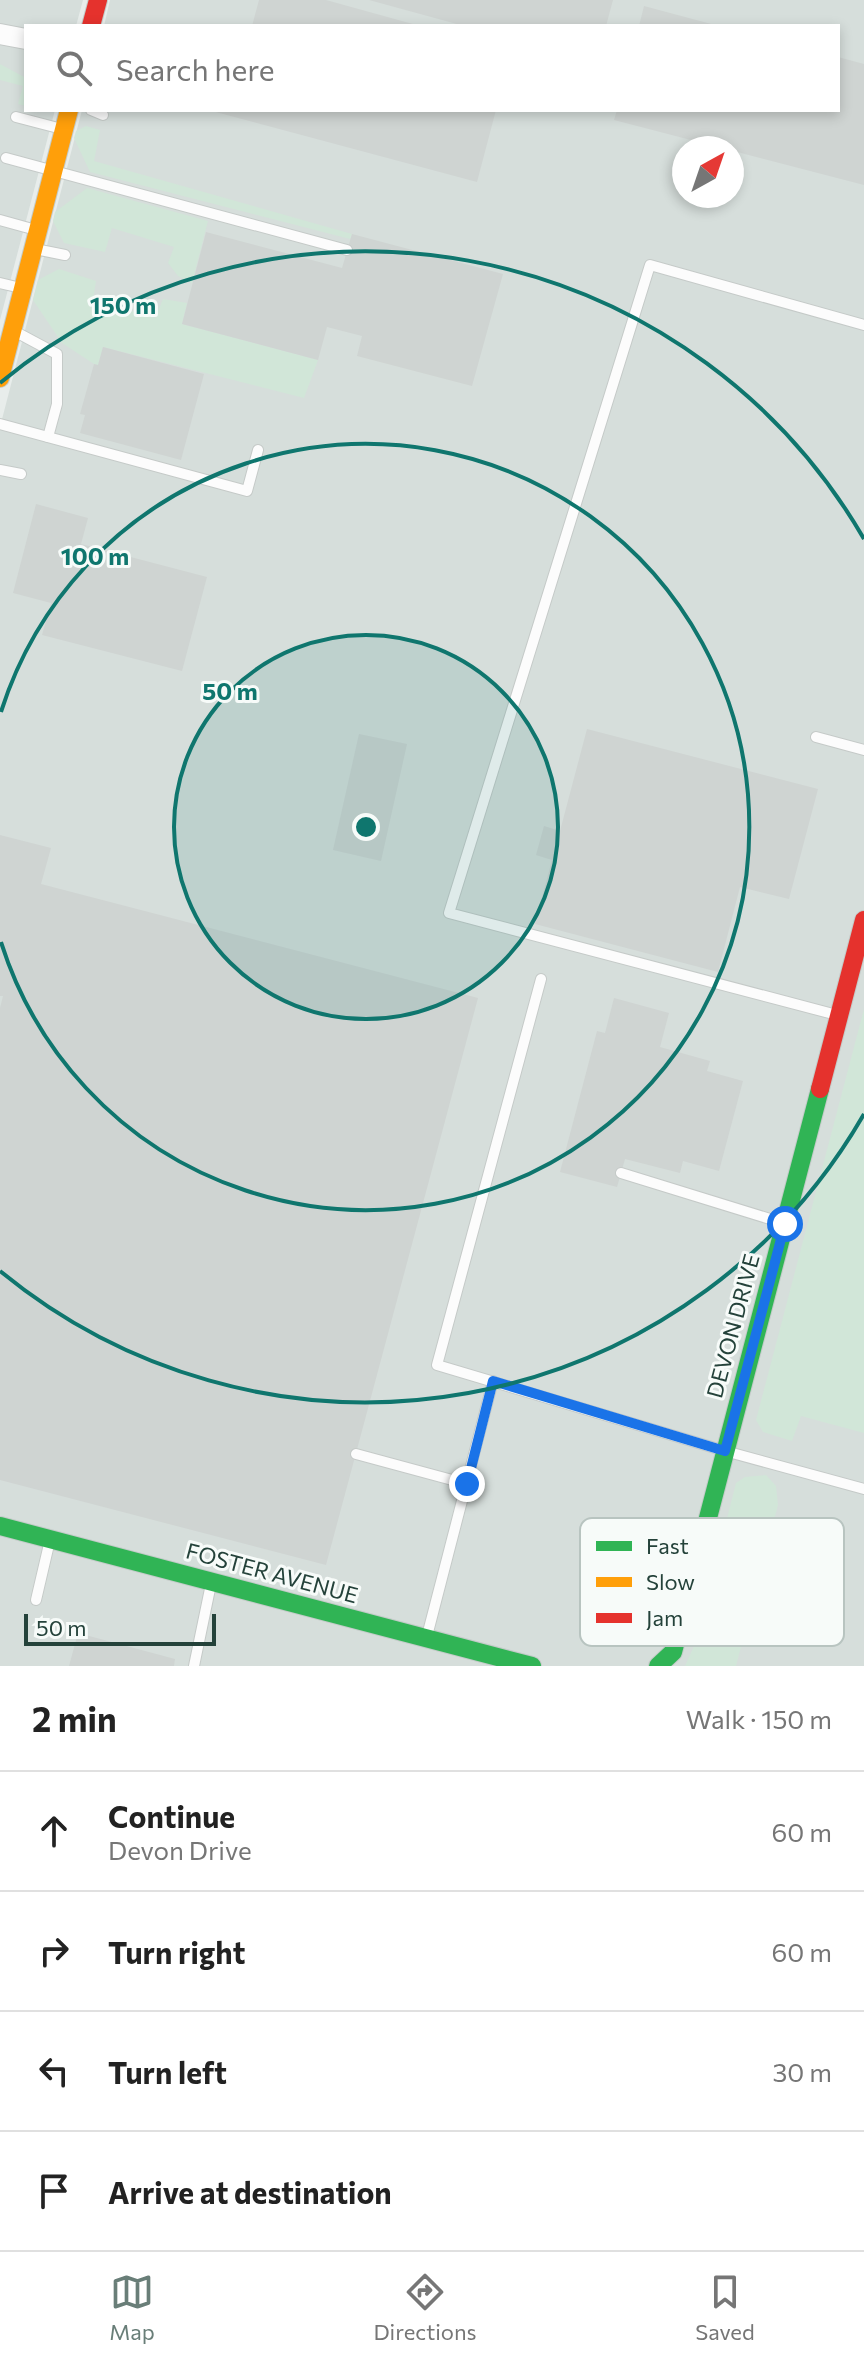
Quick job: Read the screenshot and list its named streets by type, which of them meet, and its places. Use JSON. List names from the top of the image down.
{
  "streets": {
    "street": ["DEVON DRIVE", "FOSTER AVENUE"]
  },
  "legend": ["Fast", "Slow", "Jam"],
  "scale_bar": "50 m",
  "north": "top right",
  "page": {
    "search": "Search here",
    "scale": "50 m",
    "heading": ["2 min", "Walk · 150 m"],
    "list": [
      ["Continue", "Devon Drive", "60 m"],
      ["Turn right", "60 m"],
      ["Turn left", "30 m"],
      "Arrive at destination"
    ],
    "nav": ["Map", "Directions", "Saved"]
  },
  "rings": ["150 m", "100 m", "50 m"]
}
